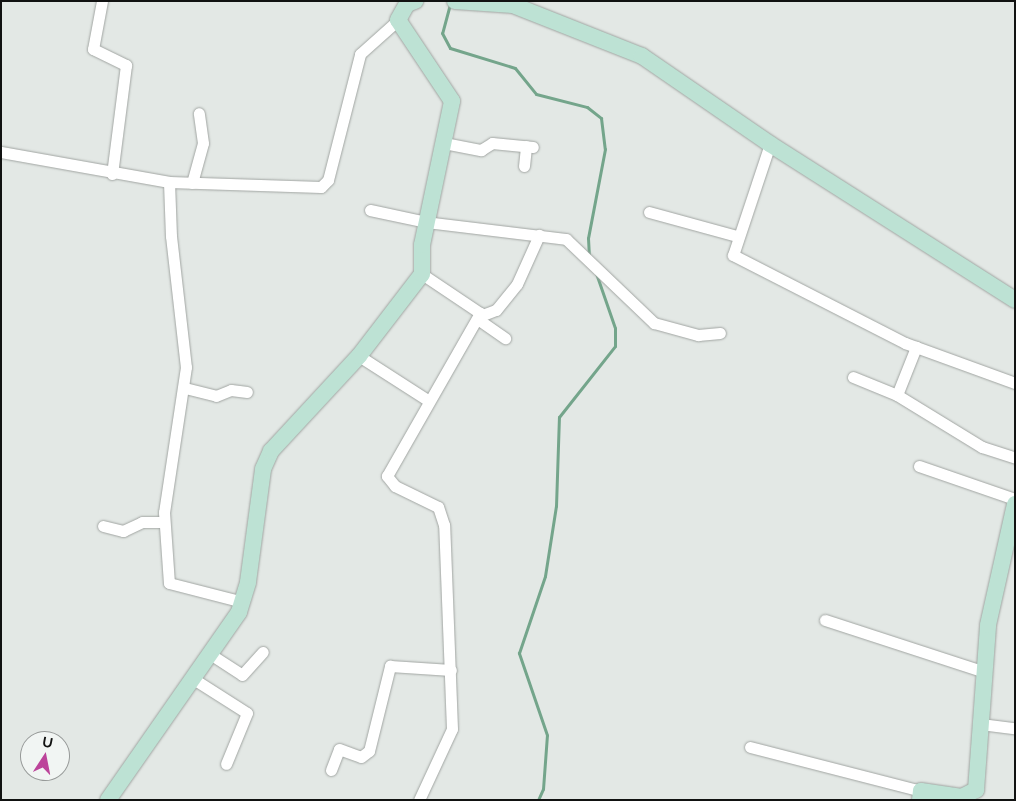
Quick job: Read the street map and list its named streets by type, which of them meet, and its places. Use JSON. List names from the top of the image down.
{
  "north": "top"
}
